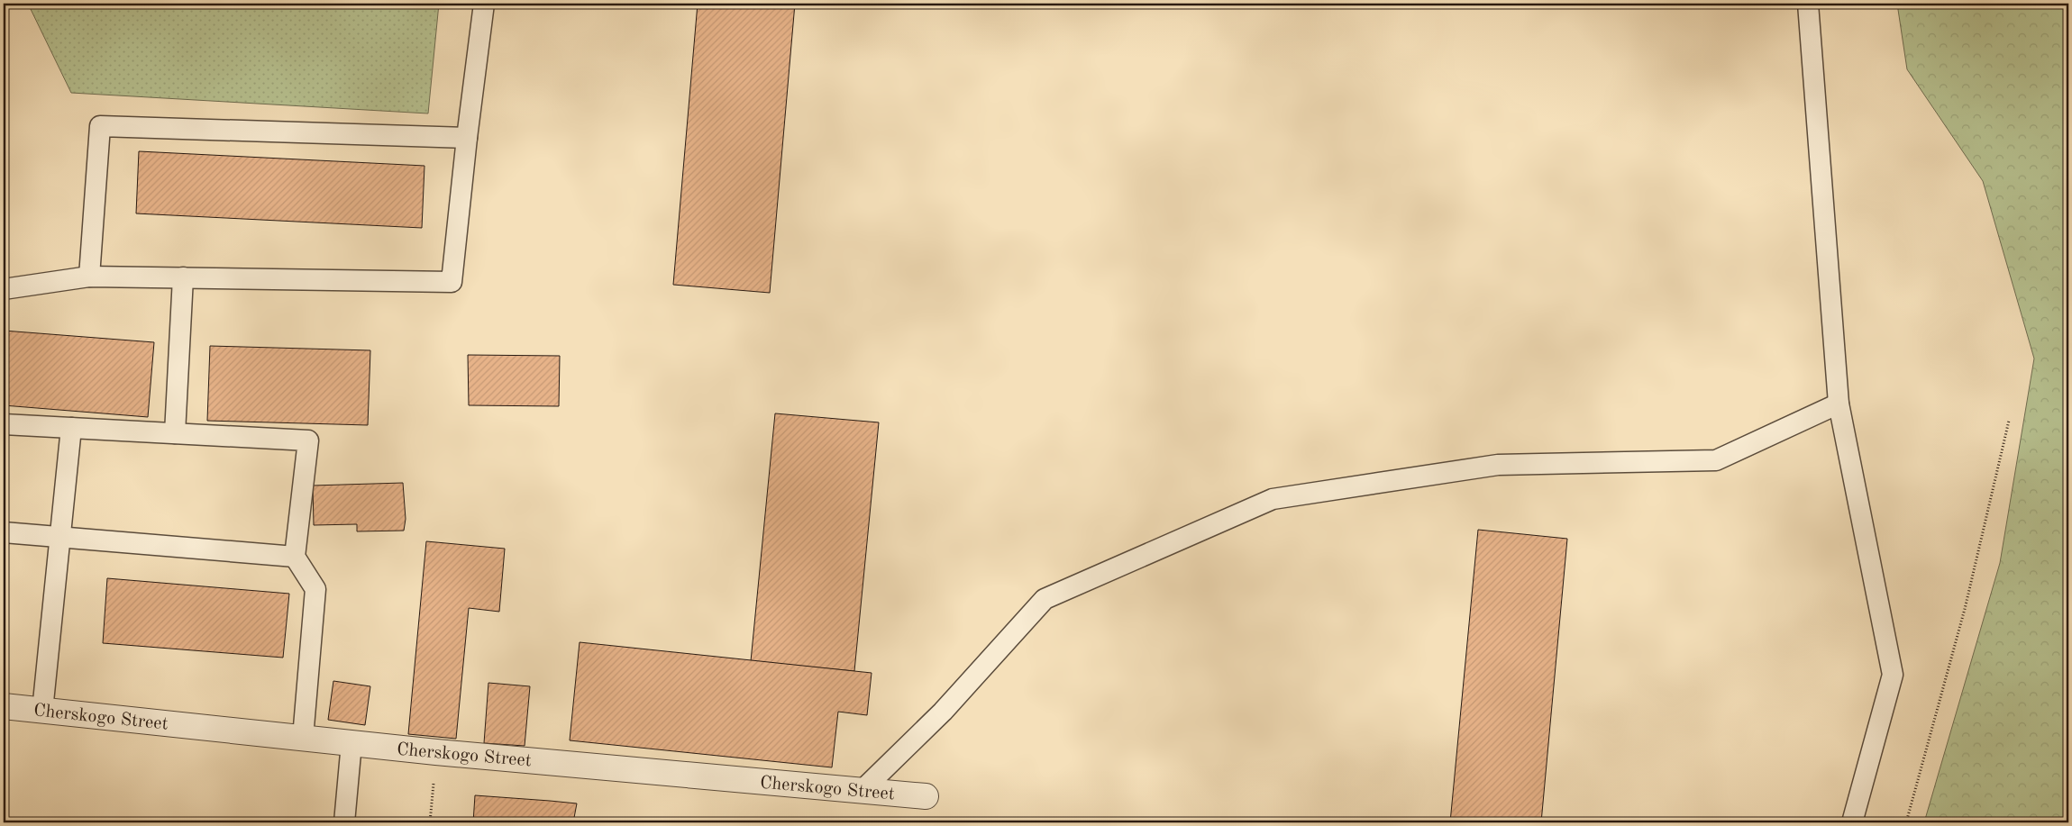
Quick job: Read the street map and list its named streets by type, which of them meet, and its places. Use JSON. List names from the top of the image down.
{
  "streets": {
    "street": ["Cherskogo Street"]
  }
}
